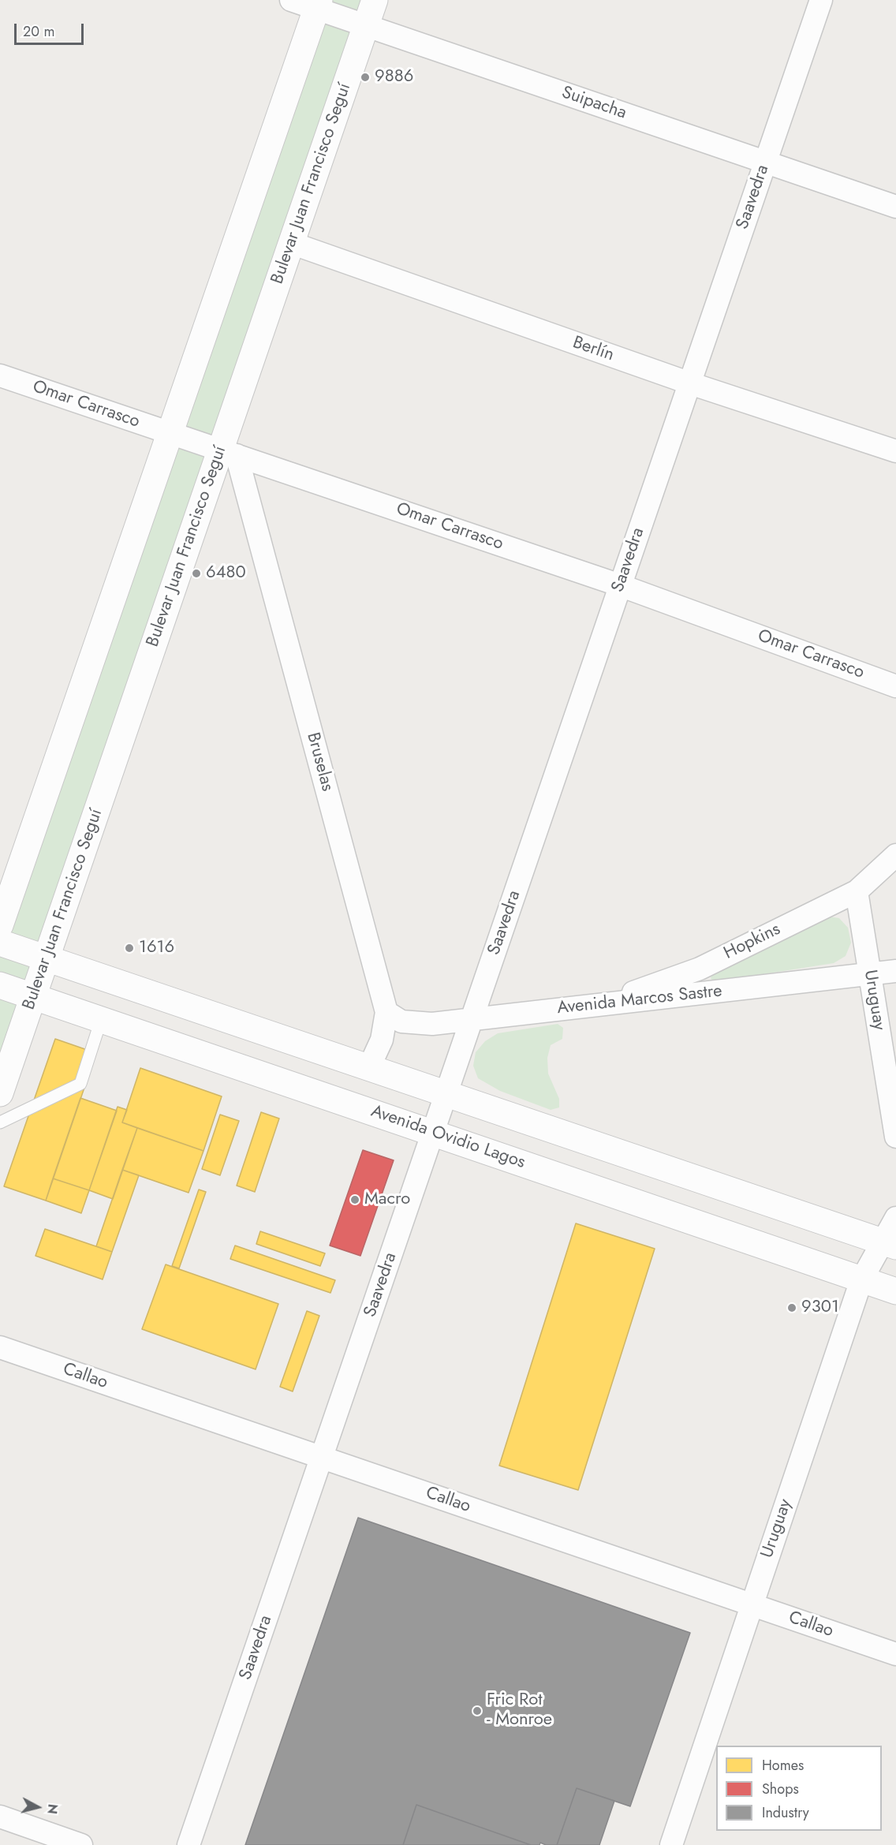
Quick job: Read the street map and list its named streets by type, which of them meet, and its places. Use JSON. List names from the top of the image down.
{
  "streets": {
    "main road": ["Bulevar Juan Francisco Seguí", "Avenida Ovidio Lagos"],
    "street": [
      "Suipacha",
      "Saavedra",
      "Berlín",
      "Omar Carrasco",
      "Bruselas",
      "Hopkins",
      "Avenida Marcos Sastre",
      "Uruguay",
      "Callao"
    ]
  },
  "crossings": [
    ["Suipacha", "Bulevar Juan Francisco Seguí"],
    ["Suipacha", "Saavedra"],
    ["Bulevar Juan Francisco Seguí", "Berlín"],
    ["Bulevar Juan Francisco Seguí", "Omar Carrasco"],
    ["Bulevar Juan Francisco Seguí", "Bruselas"],
    ["Bulevar Juan Francisco Seguí", "Avenida Ovidio Lagos"],
    ["Saavedra", "Berlín"],
    ["Saavedra", "Omar Carrasco"],
    ["Saavedra", "Avenida Marcos Sastre"],
    ["Saavedra", "Avenida Ovidio Lagos"],
    ["Saavedra", "Callao"],
    ["Omar Carrasco", "Bruselas"],
    ["Bruselas", "Avenida Marcos Sastre"],
    ["Hopkins", "Avenida Marcos Sastre"],
    ["Hopkins", "Uruguay"],
    ["Avenida Marcos Sastre", "Uruguay"],
    ["Uruguay", "Avenida Ovidio Lagos"],
    ["Uruguay", "Callao"]
  ],
  "places": [
    "9886",
    "6480",
    "1616",
    "Macro",
    "9301",
    "Fric Rot - Monroe"
  ],
  "legend": ["Homes", "Shops", "Industry"],
  "scale_bar": "20 m",
  "north": "right"
}
